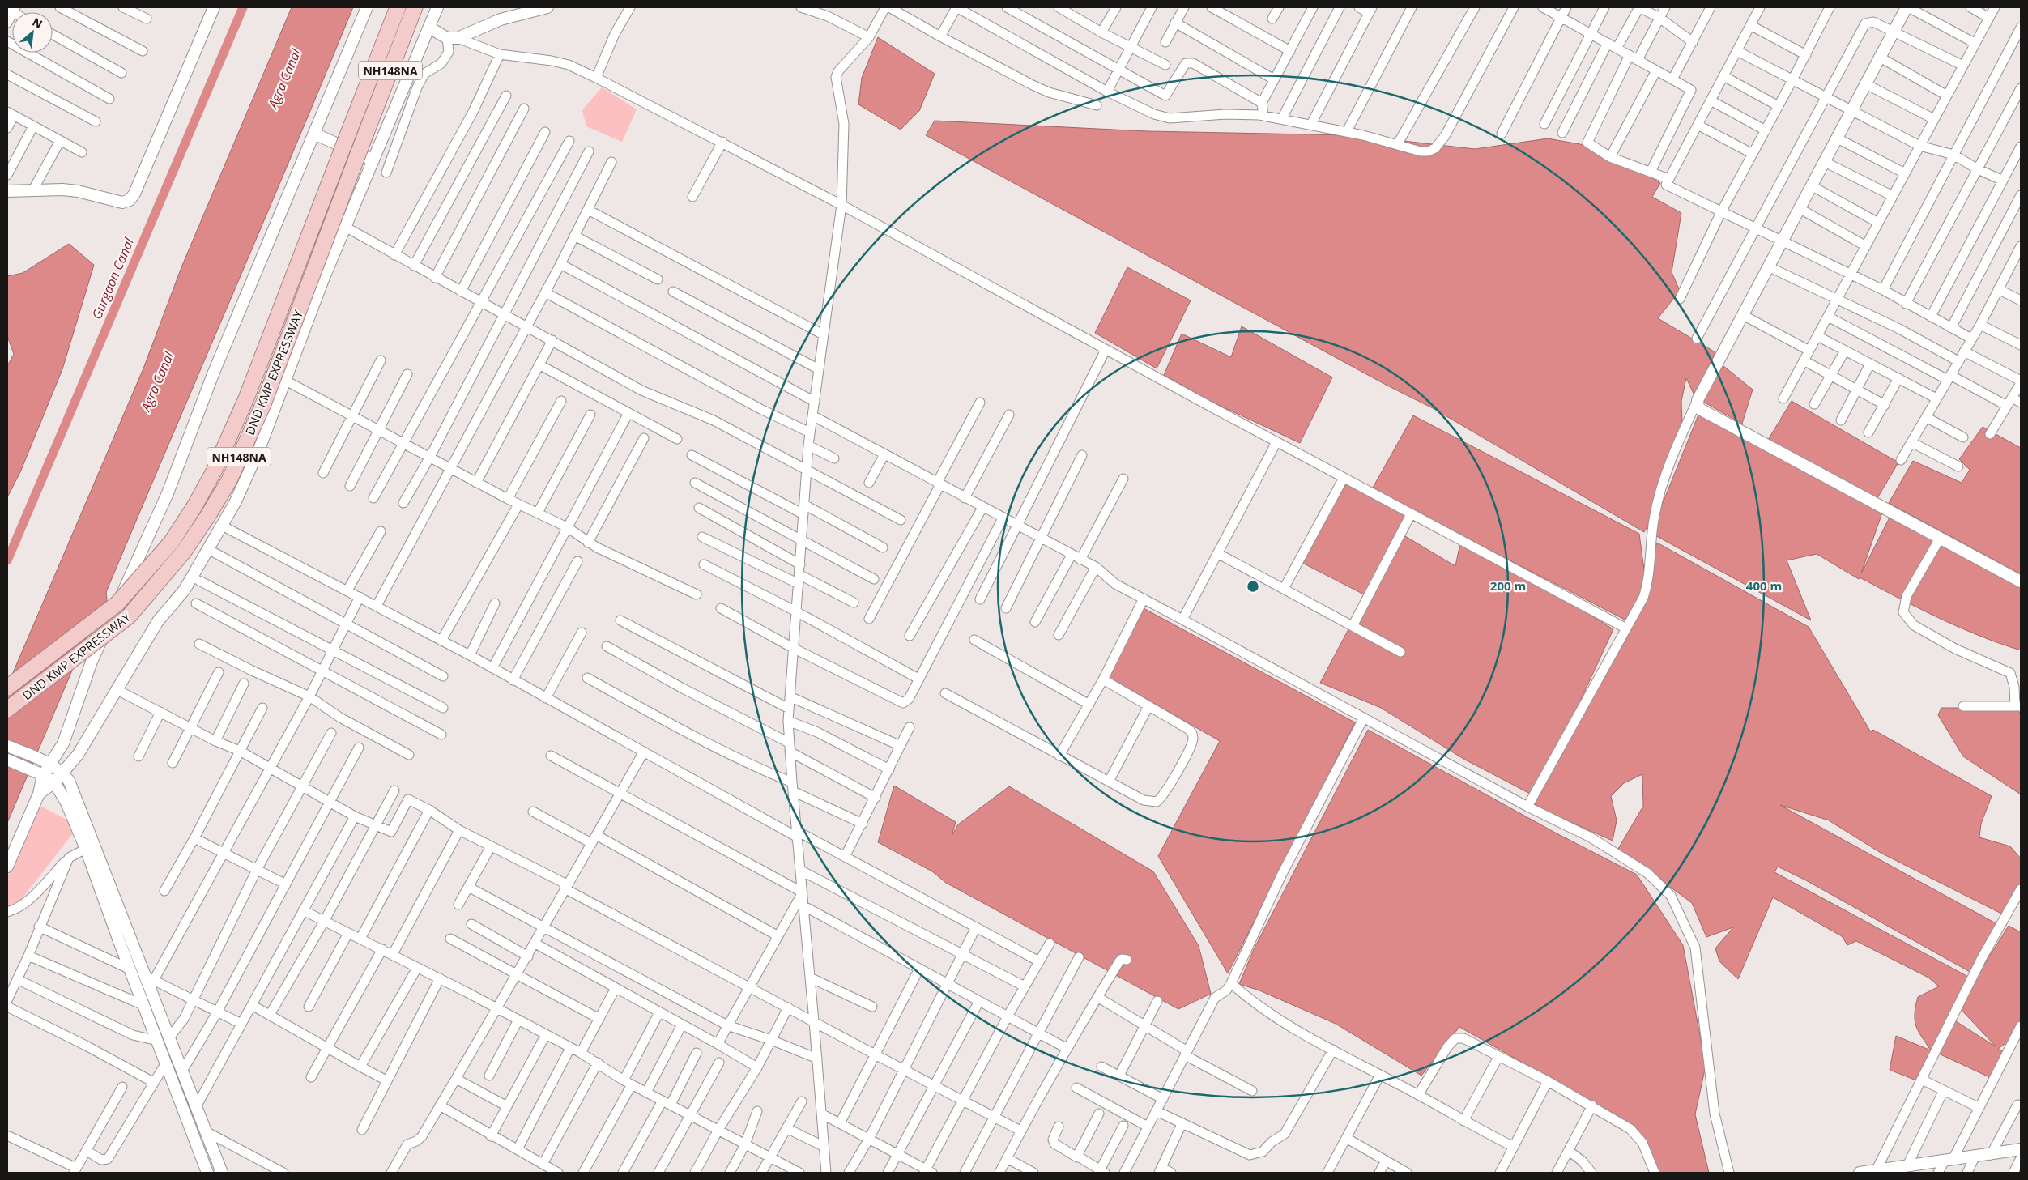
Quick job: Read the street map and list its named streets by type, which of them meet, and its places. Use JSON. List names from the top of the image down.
{
  "streets": {
    "highway": ["NH148NA", "DND KMP EXPRESSWAY"]
  },
  "water": ["Agra Canal", "Gurgaon Canal"],
  "north": "top right",
  "rings": ["200 m", "400 m"]
}
